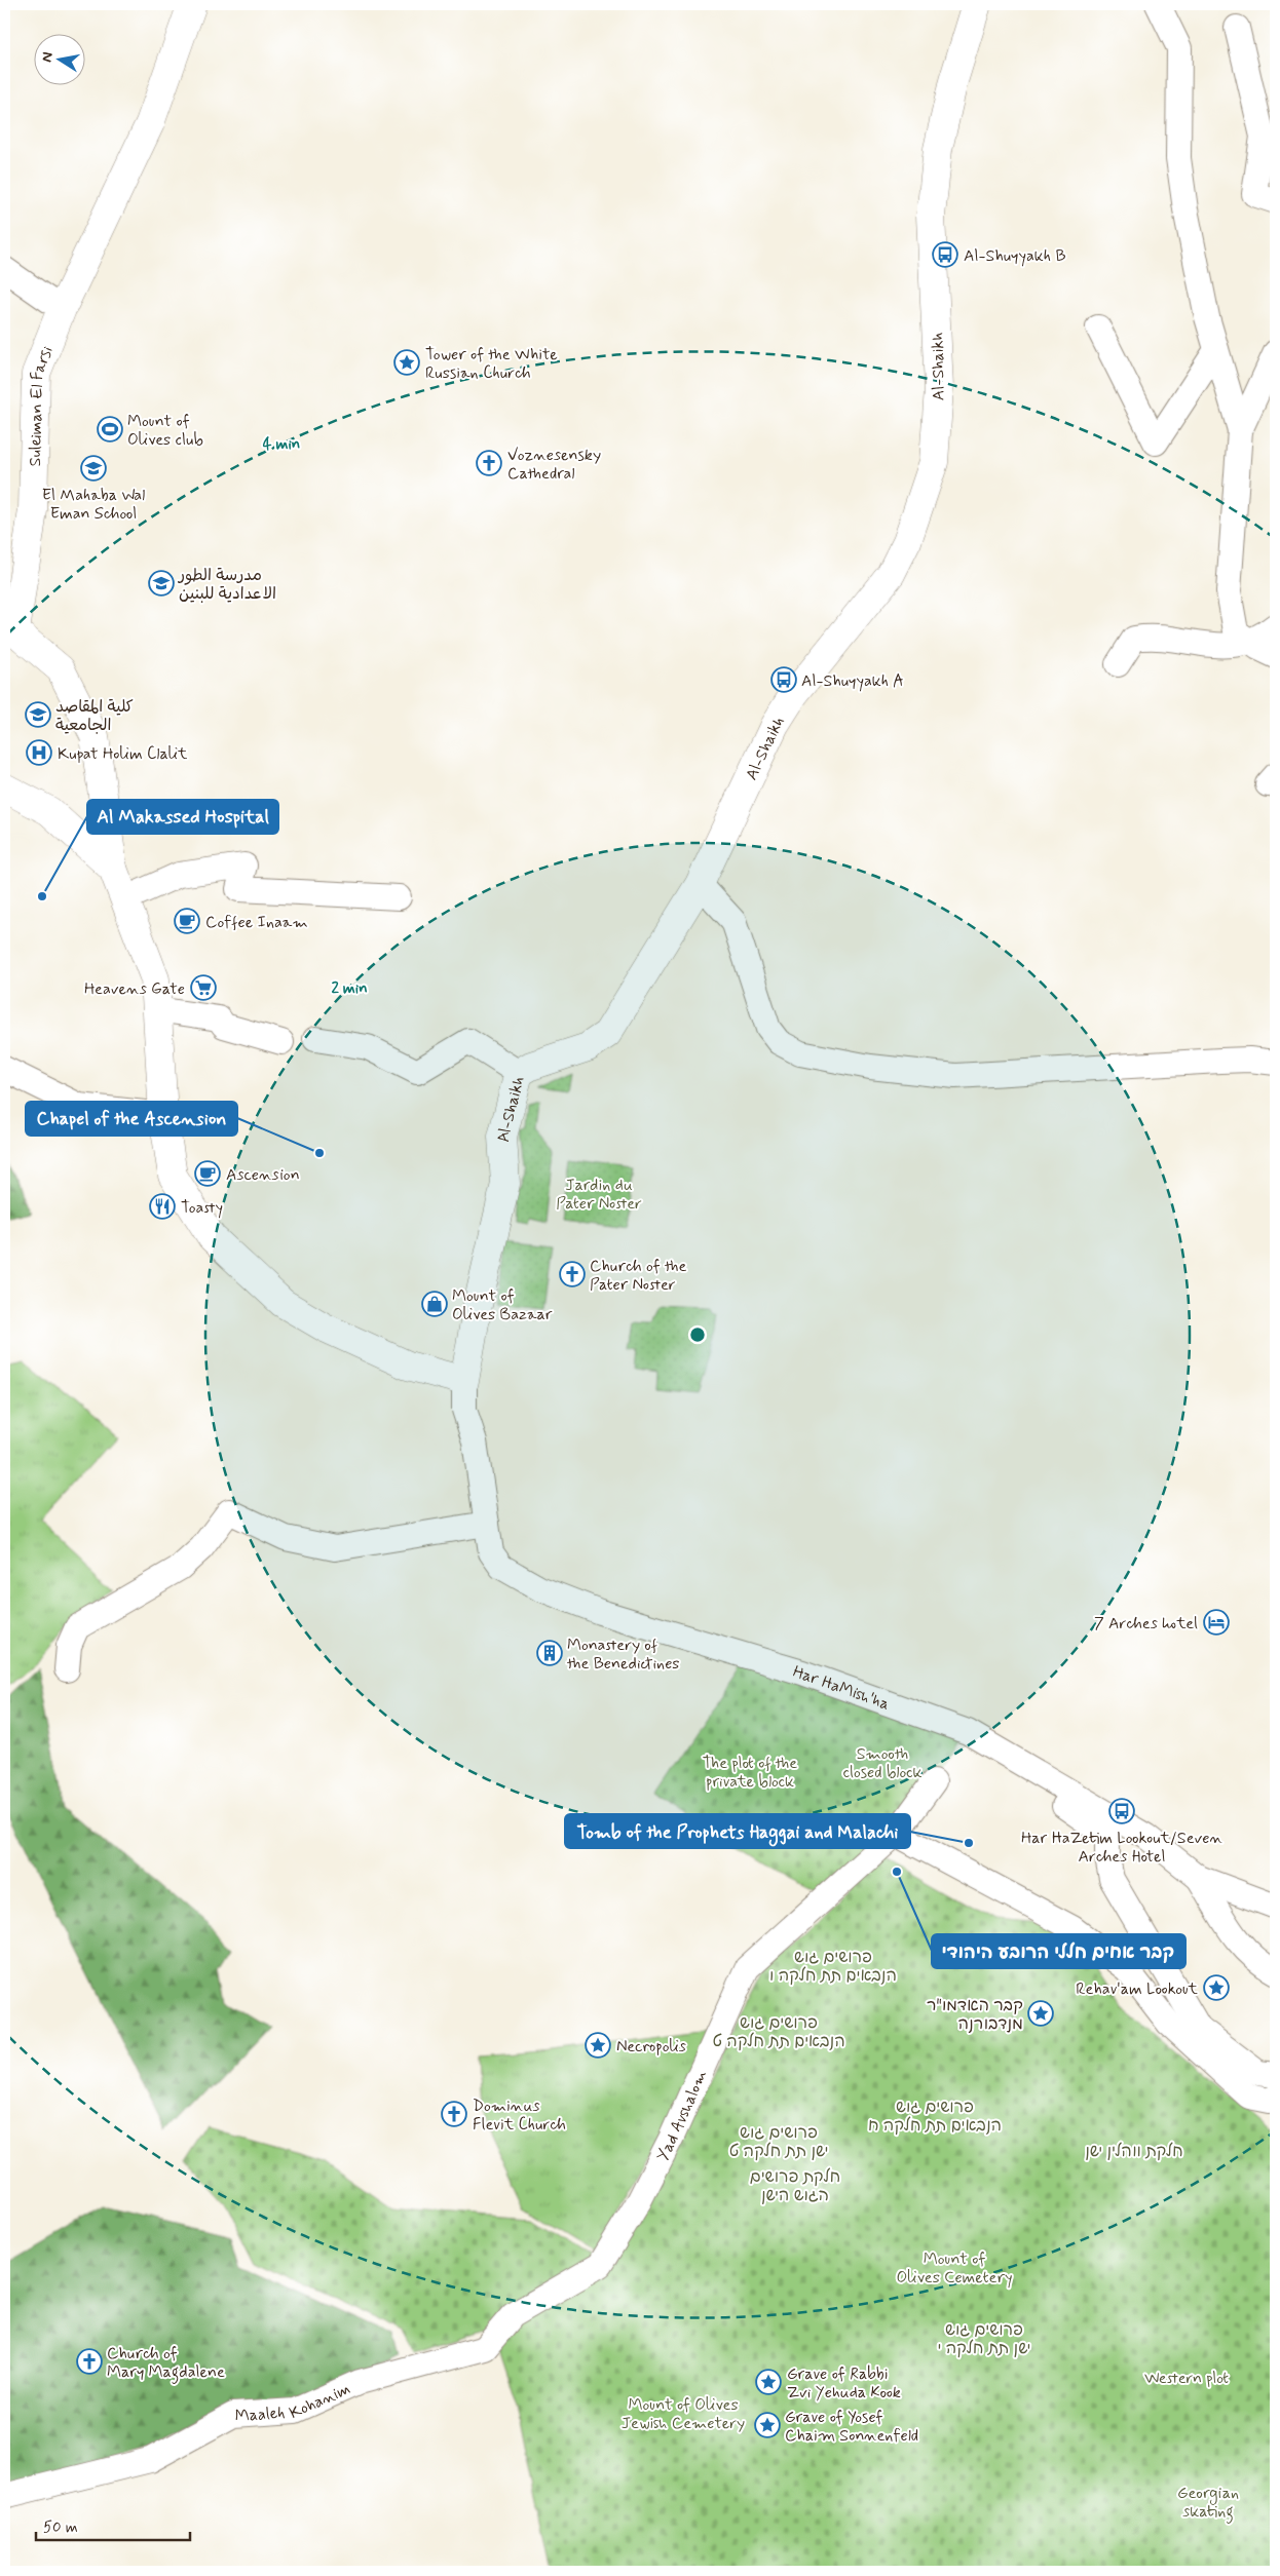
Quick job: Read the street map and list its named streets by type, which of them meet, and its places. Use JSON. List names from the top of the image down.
{
  "streets": {
    "street": [
      "Al-Shaikh",
      "Suleiman El Farsi",
      "Har HaMish'ha",
      "Yad Avshalom",
      "Maaleh Kohanim"
    ]
  },
  "crossings": [
    ["Al-Shaikh", "Har HaMish'ha"],
    ["Yad Avshalom", "Maaleh Kohanim"]
  ],
  "parks": [
    "Jardin du Pater Noster",
    "Smooth closed block",
    "The plot of the private block",
    "פרושים גוש הנבאים תת חלקה ו",
    "פרושים גוש הנבאים תת חלקה ט",
    "פרושים גוש הנבאים תת חלקה ח",
    "פרושים גוש ישן תת חלקה ט",
    "חלקת ווהלין ישן",
    "חלקת פרושים הגוש הישן",
    "Mount of Olives Cemetery",
    "פרושים גוש ישן תת חלקה י",
    "Western plot",
    "Mount of Olives Jewish Cemetery",
    "Georgian skating"
  ],
  "places": {
    "bus stop": ["Al-Shuyyakh B", "Al-Shuyyakh A", "Har HaZetim Lookout/Seven Arches Hotel"],
    "place": [
      "Tower of the White Russian Church",
      "Rehav'am Lookout",
      "קבר האדמו\"ר מנדבורנה",
      "Necropolis",
      "Grave of Rabbi Zvi Yehuda Kook",
      "Grave of Yosef Chaim Sonnenfeld"
    ],
    "sports": ["Mount of Olives club"],
    "church": [
      "Voznesensky Cathedral",
      "Church of the Pater Noster",
      "Dominus Flevit Church",
      "Church of Mary Magdalene"
    ],
    "school or university": ["El Mahaba Wal Eman School", "مدرسة الطور الاعدادية للبنين", "كلية المقاصد الجامعية"],
    "hospital": ["Kupat Holim Clalit"],
    "other": [
      "Al Makassed Hospital",
      "Chapel of the Ascension",
      "Tomb of the Prophets Haggai and Malachi",
      "קבר אחים חללי הרובע היהודי"
    ],
    "cafe": ["Coffee Inaam", "Ascension"],
    "supermarket": ["Heavens Gate"],
    "restaurant": ["Toasty"],
    "shop": ["Mount of Olives Bazaar"],
    "hotel": ["7 Arches hotel"],
    "building": ["Monastery of the Benedictines"]
  },
  "scale_bar": "50 m",
  "north": "left",
  "rings": ["4 min", "2 min"]
}
